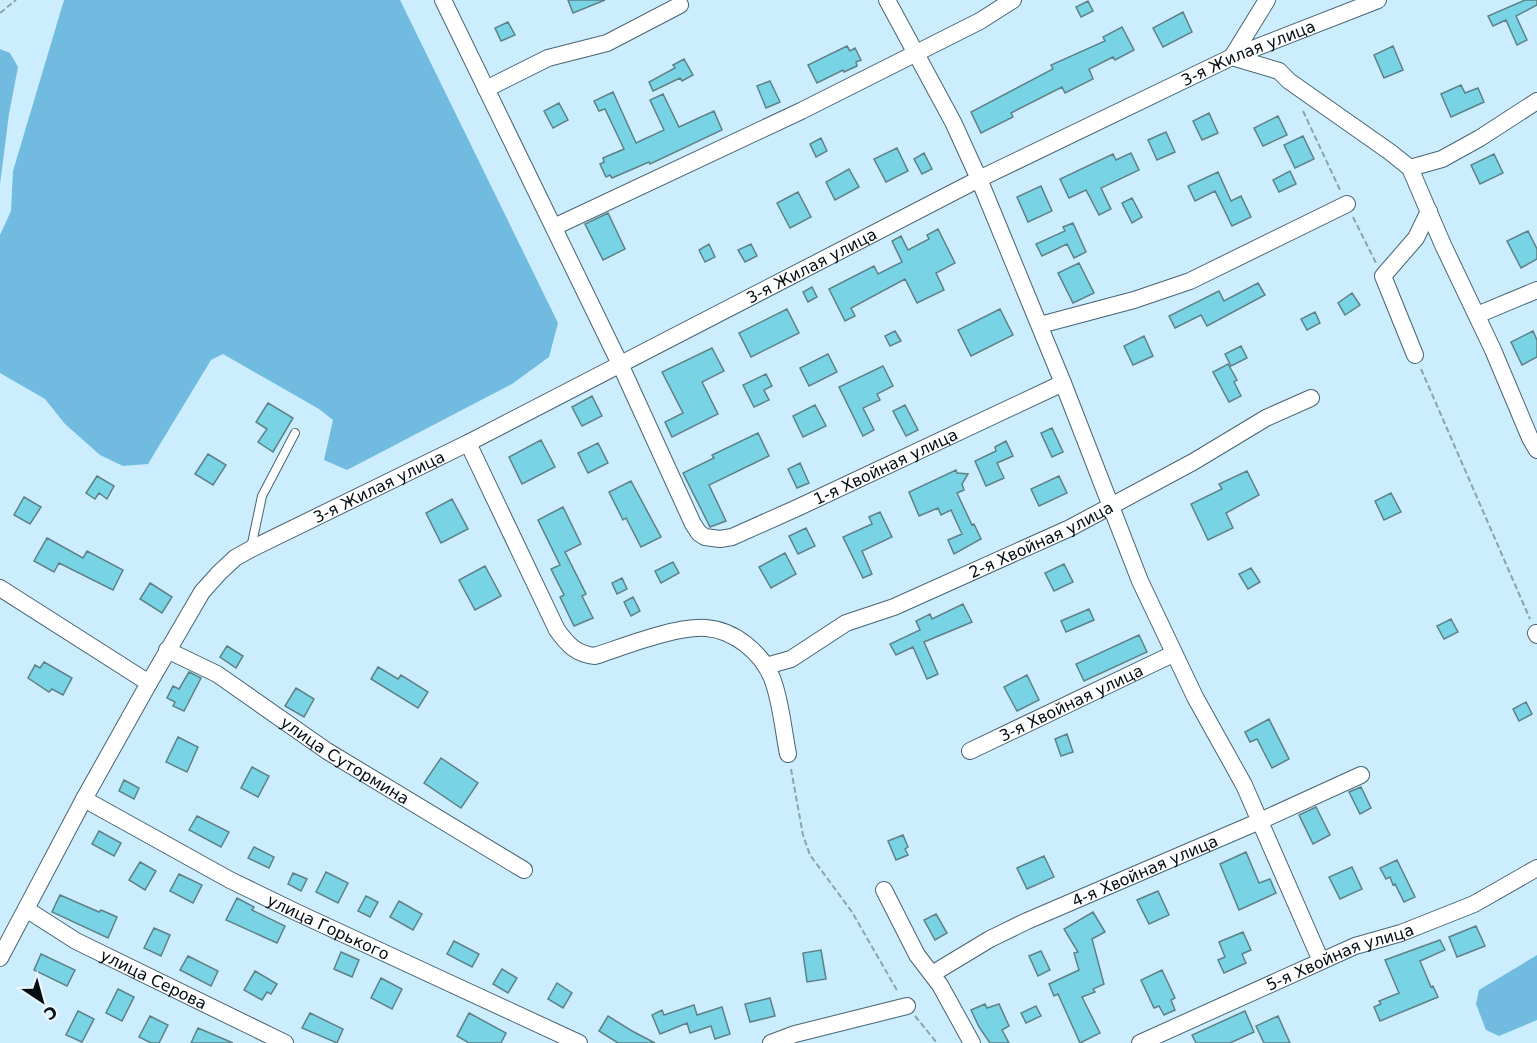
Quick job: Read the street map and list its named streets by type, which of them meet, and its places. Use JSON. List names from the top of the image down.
{
  "streets": {
    "street": [
      "3-я Жилая улица",
      "1-я Хвойная улица",
      "2-я Хвойная улица",
      "3-я Хвойная улица",
      "улица Сутормина",
      "4-я Хвойная улица",
      "улица Горького",
      "5-я Хвойная улица",
      "улица Серова"
    ]
  },
  "crossings": [
    ["3-я Жилая улица", "1-я Хвойная улица"]
  ],
  "north": "bottom right"
}
